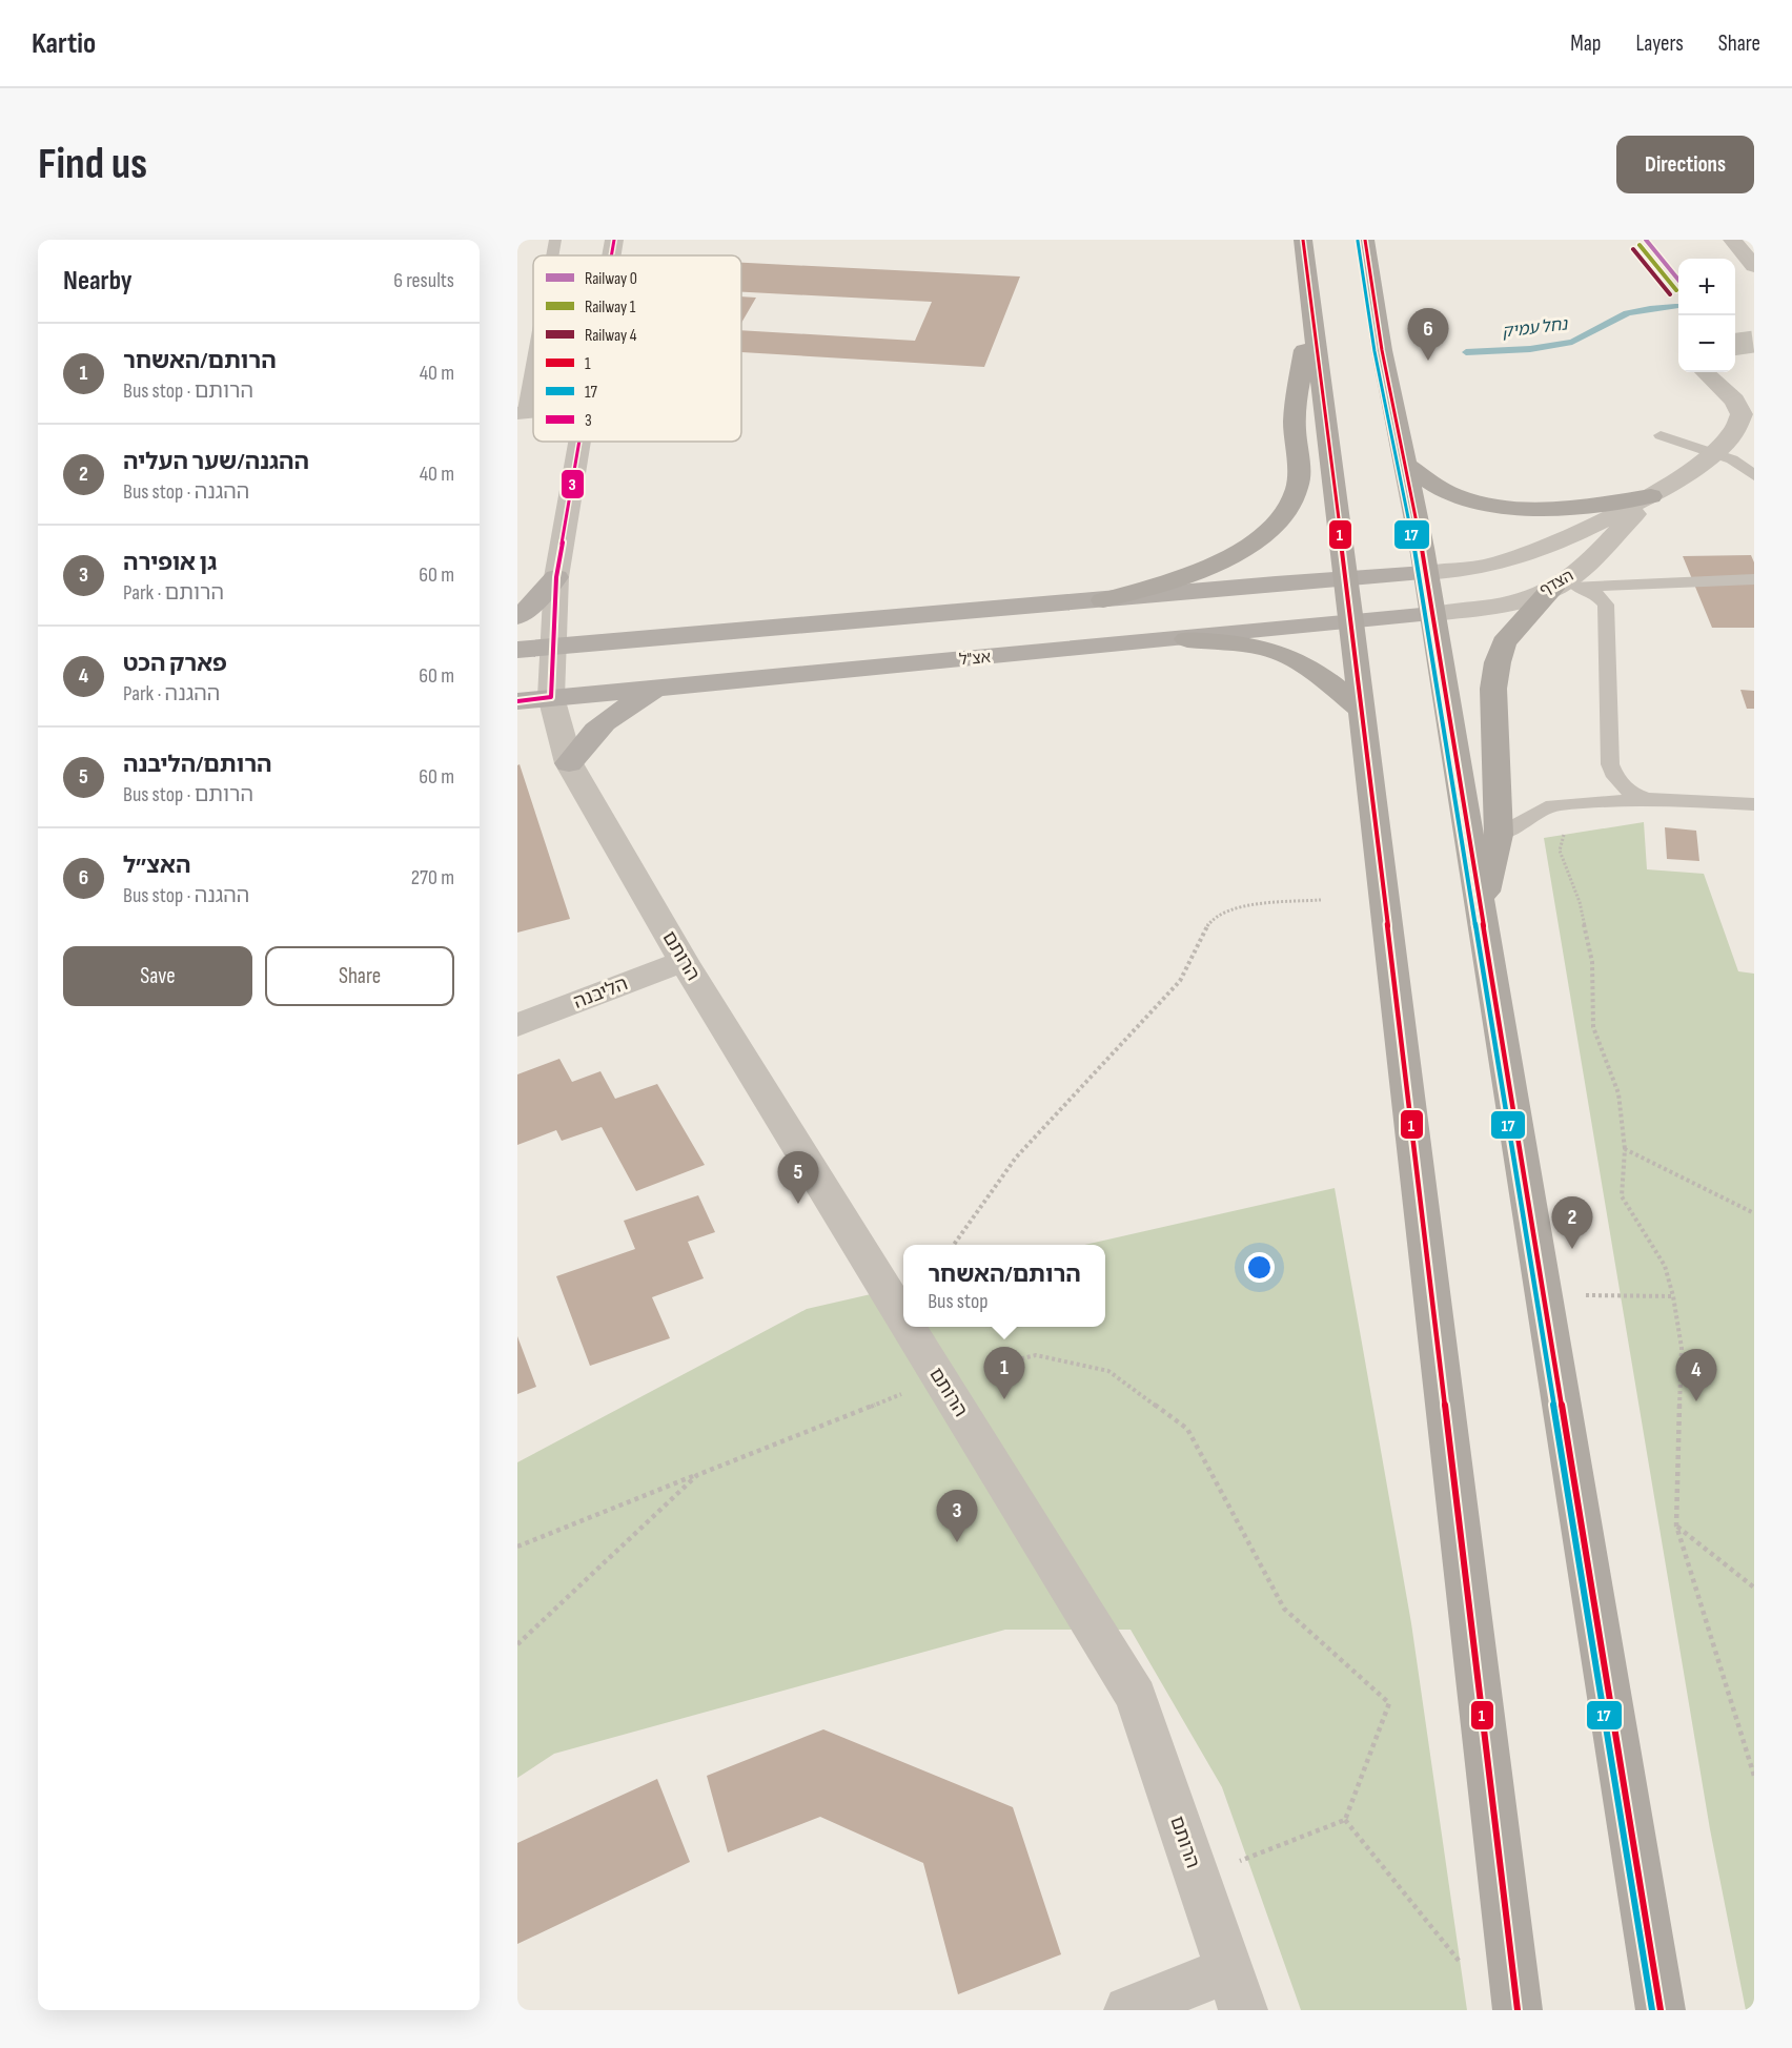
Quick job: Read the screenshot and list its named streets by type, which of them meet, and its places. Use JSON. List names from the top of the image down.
{
  "streets": {
    "main road": ["אצ\"ל"],
    "street": ["הצדף", "הרותם", "הליבנה"]
  },
  "crossings": [
    ["הצדף", "אצ\"ל"],
    ["אצ\"ל", "הרותם"],
    ["הרותם", "הליבנה"]
  ],
  "water": ["נחל עמיק"],
  "lines": [
    "rail line 0",
    "transit line 1",
    "transit line 3",
    "transit line 17",
    "rail line 1",
    "rail line 4"
  ],
  "legend": [
    "Railway 0",
    "Railway 1",
    "Railway 4",
    "1",
    "17",
    "3"
  ],
  "page": {
    "header": "Kartio",
    "nav": ["Map", "Layers", "Share"],
    "buttons": [
      "Directions",
      ["Save", "Share"]
    ],
    "title": "Find us",
    "heading": ["Nearby", "6 results"],
    "map_buttons": ["+", "−"],
    "pins": [
      "6",
      "5",
      "2",
      "1",
      "4",
      "3"
    ],
    "list": [
      {
        "mark": "1",
        "name": "הרותם/האשחר",
        "note": "Bus stop · הרותם",
        "value": "40 m"
      },
      {
        "mark": "2",
        "name": "ההגנה/שער העליה",
        "note": "Bus stop · ההגנה",
        "value": "40 m"
      },
      {
        "mark": "3",
        "name": "גן אופירה",
        "note": "Park · הרותם",
        "value": "60 m"
      },
      {
        "mark": "4",
        "name": "פארק הכט",
        "note": "Park · ההגנה",
        "value": "60 m"
      },
      {
        "mark": "5",
        "name": "הרותם/הליבנה",
        "note": "Bus stop · הרותם",
        "value": "60 m"
      },
      {
        "mark": "6",
        "name": "האצ״ל",
        "note": "Bus stop · ההגנה",
        "value": "270 m"
      }
    ],
    "popup": ["הרותם/האשחר", "Bus stop"]
  }
}
